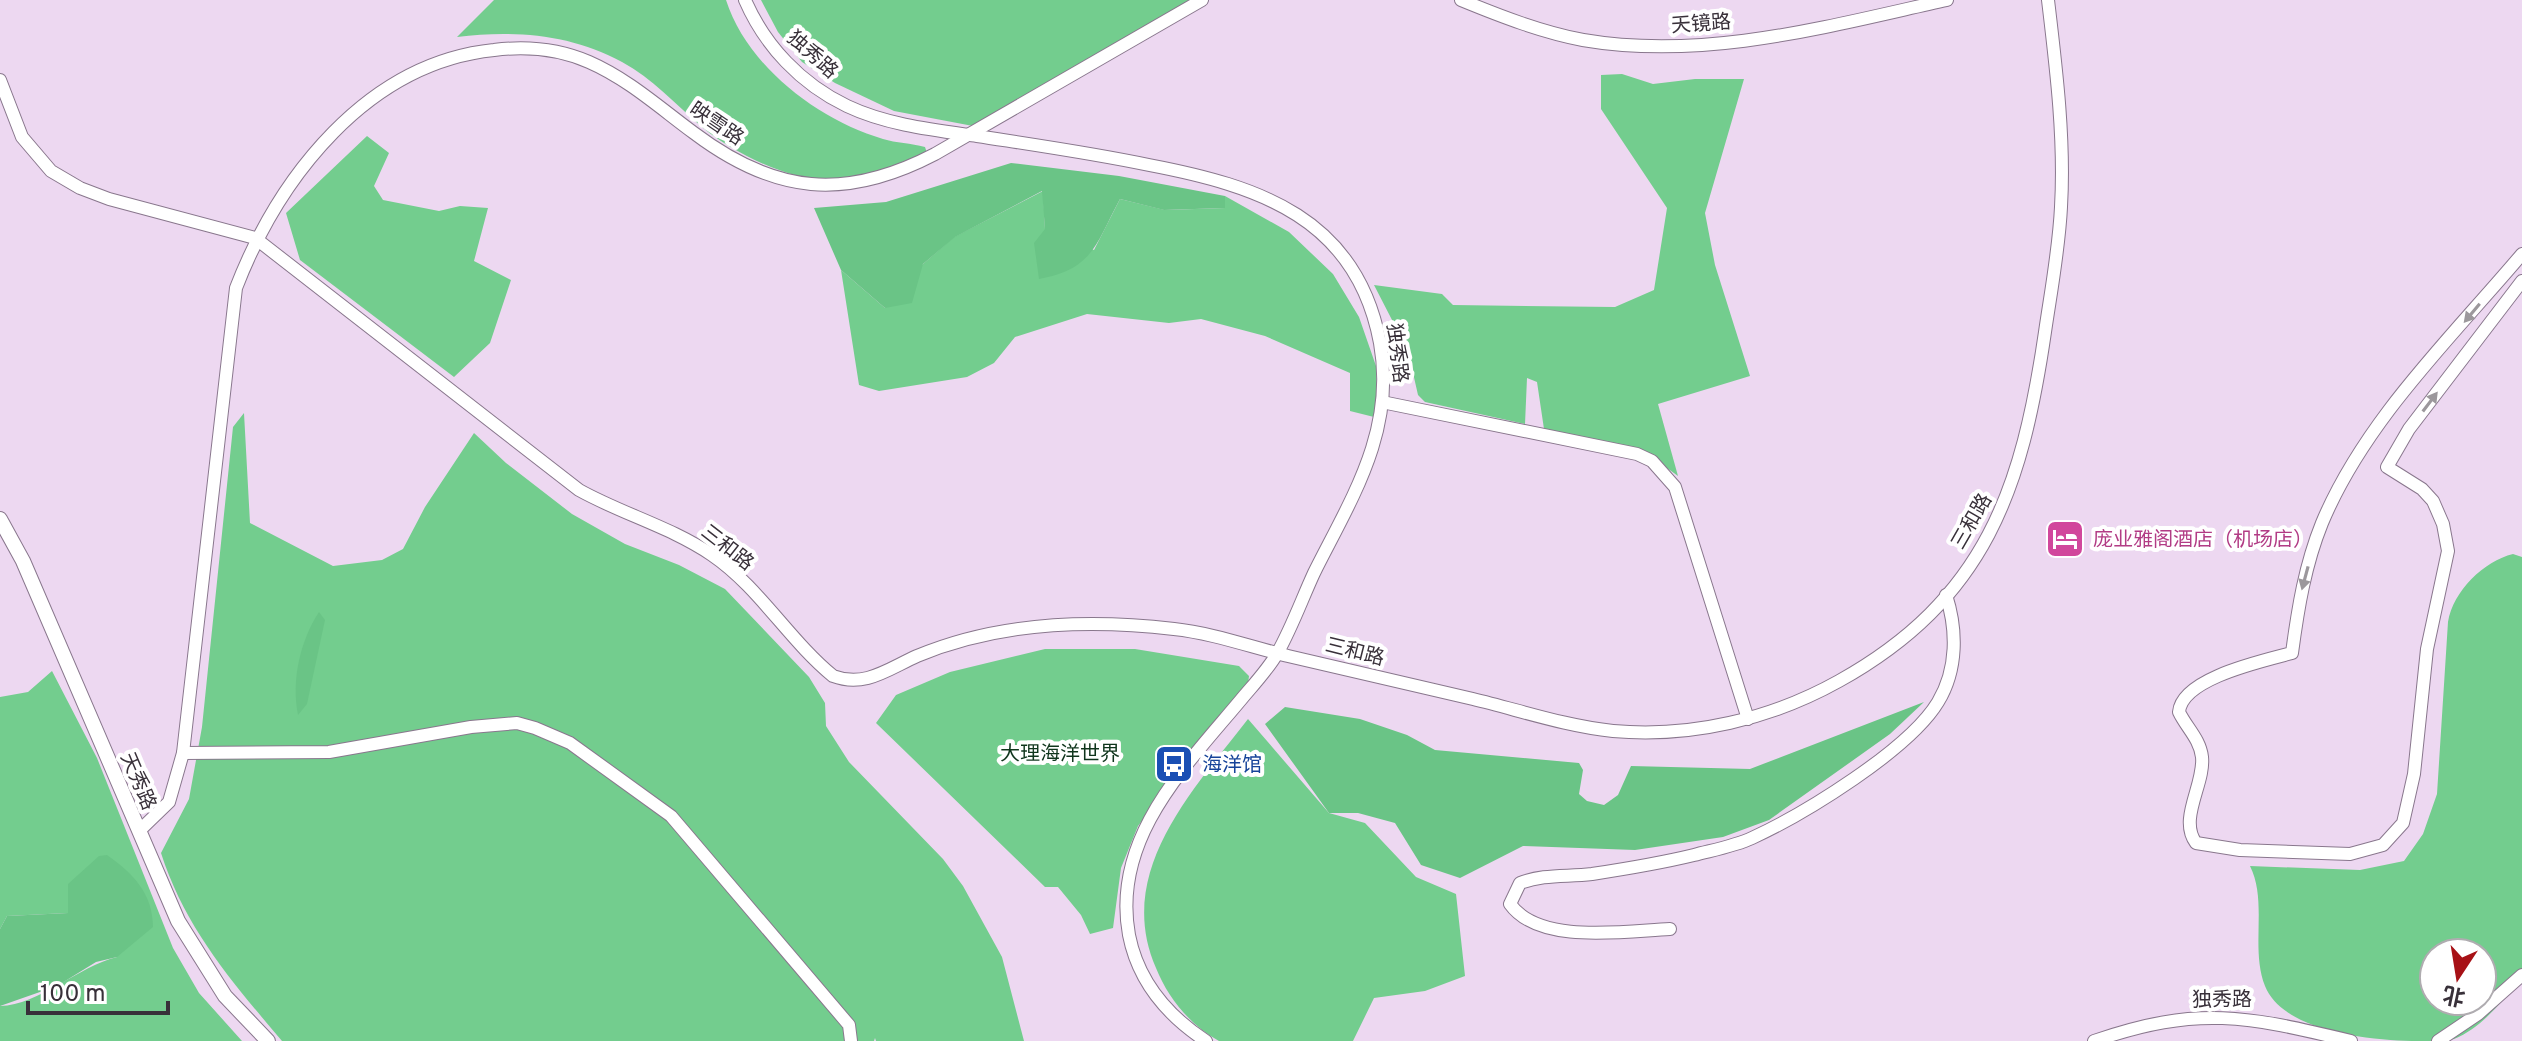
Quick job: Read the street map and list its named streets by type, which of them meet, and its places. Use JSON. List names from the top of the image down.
{
  "streets": {
    "main road": ["天秀路"],
    "street": [
      "天镜路",
      "独秀路",
      "映雪路",
      "三和路"
    ]
  },
  "crossings": [
    ["独秀路", "映雪路"],
    ["独秀路", "三和路"],
    ["映雪路", "三和路"],
    ["映雪路", "天秀路"]
  ],
  "parks": ["大理海洋世界"],
  "places": {
    "hotel": ["庞业雅阁酒店（机场店）"],
    "bus stop": ["海洋馆"]
  },
  "scale_bar": "100 m",
  "north": "bottom"
}
